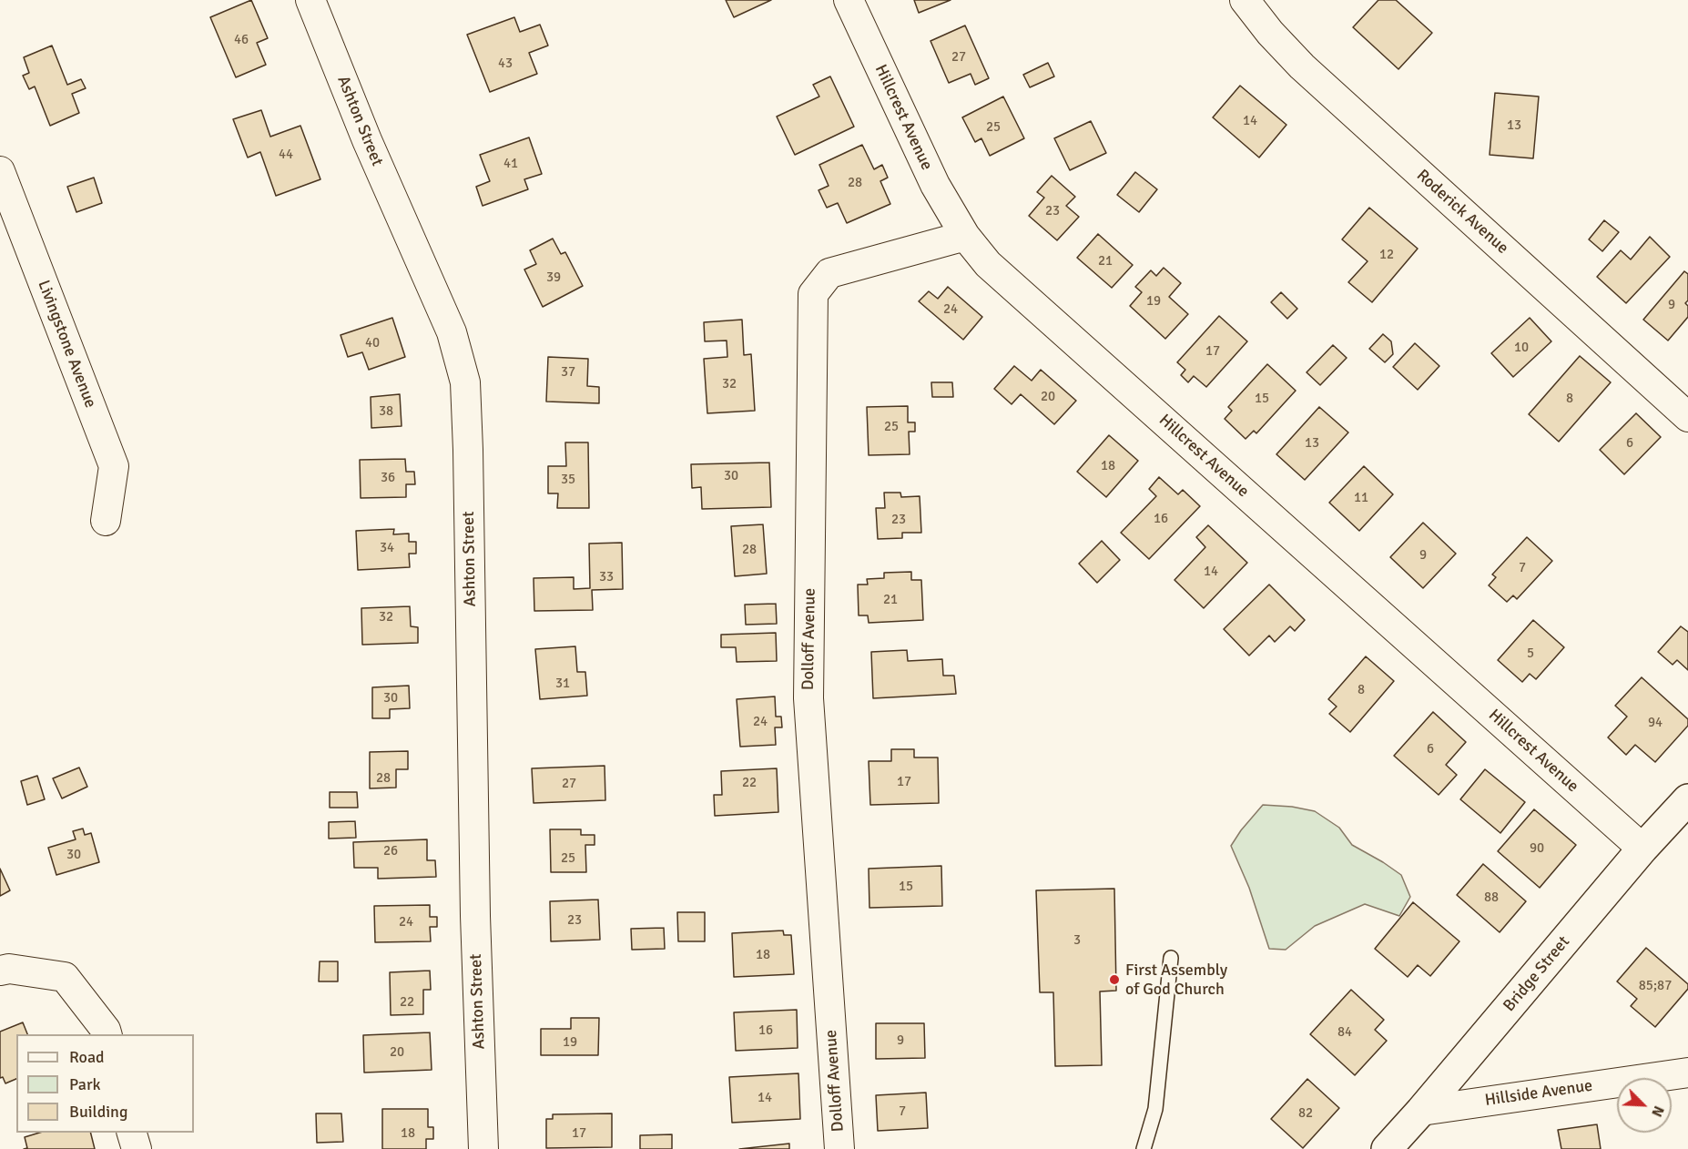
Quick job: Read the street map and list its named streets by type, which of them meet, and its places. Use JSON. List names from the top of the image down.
{
  "streets": {
    "main road": ["Bridge Street"],
    "street": [
      "Hillcrest Avenue",
      "Ashton Street",
      "Roderick Avenue",
      "Livingstone Avenue",
      "Dolloff Avenue",
      "Hillside Avenue"
    ]
  },
  "crossings": [
    ["Hillcrest Avenue", "Dolloff Avenue"],
    ["Hillcrest Avenue", "Bridge Street"],
    ["Bridge Street", "Hillside Avenue"]
  ],
  "places": ["First Assembly of God Church"],
  "house_numbers": [
    "46",
    "27",
    "43",
    "14",
    "13",
    "25",
    "44",
    "41",
    "28",
    "23",
    "12",
    "21",
    "39",
    "19",
    "9",
    "24",
    "40",
    "10",
    "17",
    "37",
    "32",
    "20",
    "15",
    "8",
    "38",
    "25",
    "13",
    "6",
    "18",
    "30",
    "36",
    "35",
    "11",
    "16",
    "23",
    "34",
    "28",
    "9",
    "7",
    "14",
    "33",
    "21",
    "32",
    "5",
    "31",
    "8",
    "30",
    "24",
    "94",
    "6",
    "28",
    "17",
    "22",
    "27",
    "90",
    "26",
    "30",
    "25",
    "15",
    "88",
    "23",
    "24",
    "3",
    "18",
    "85;87",
    "22",
    "16",
    "84",
    "9",
    "19",
    "20",
    "14",
    "7",
    "82",
    "18",
    "17"
  ],
  "legend": ["Road", "Park", "Building"],
  "north": "bottom right"
}
